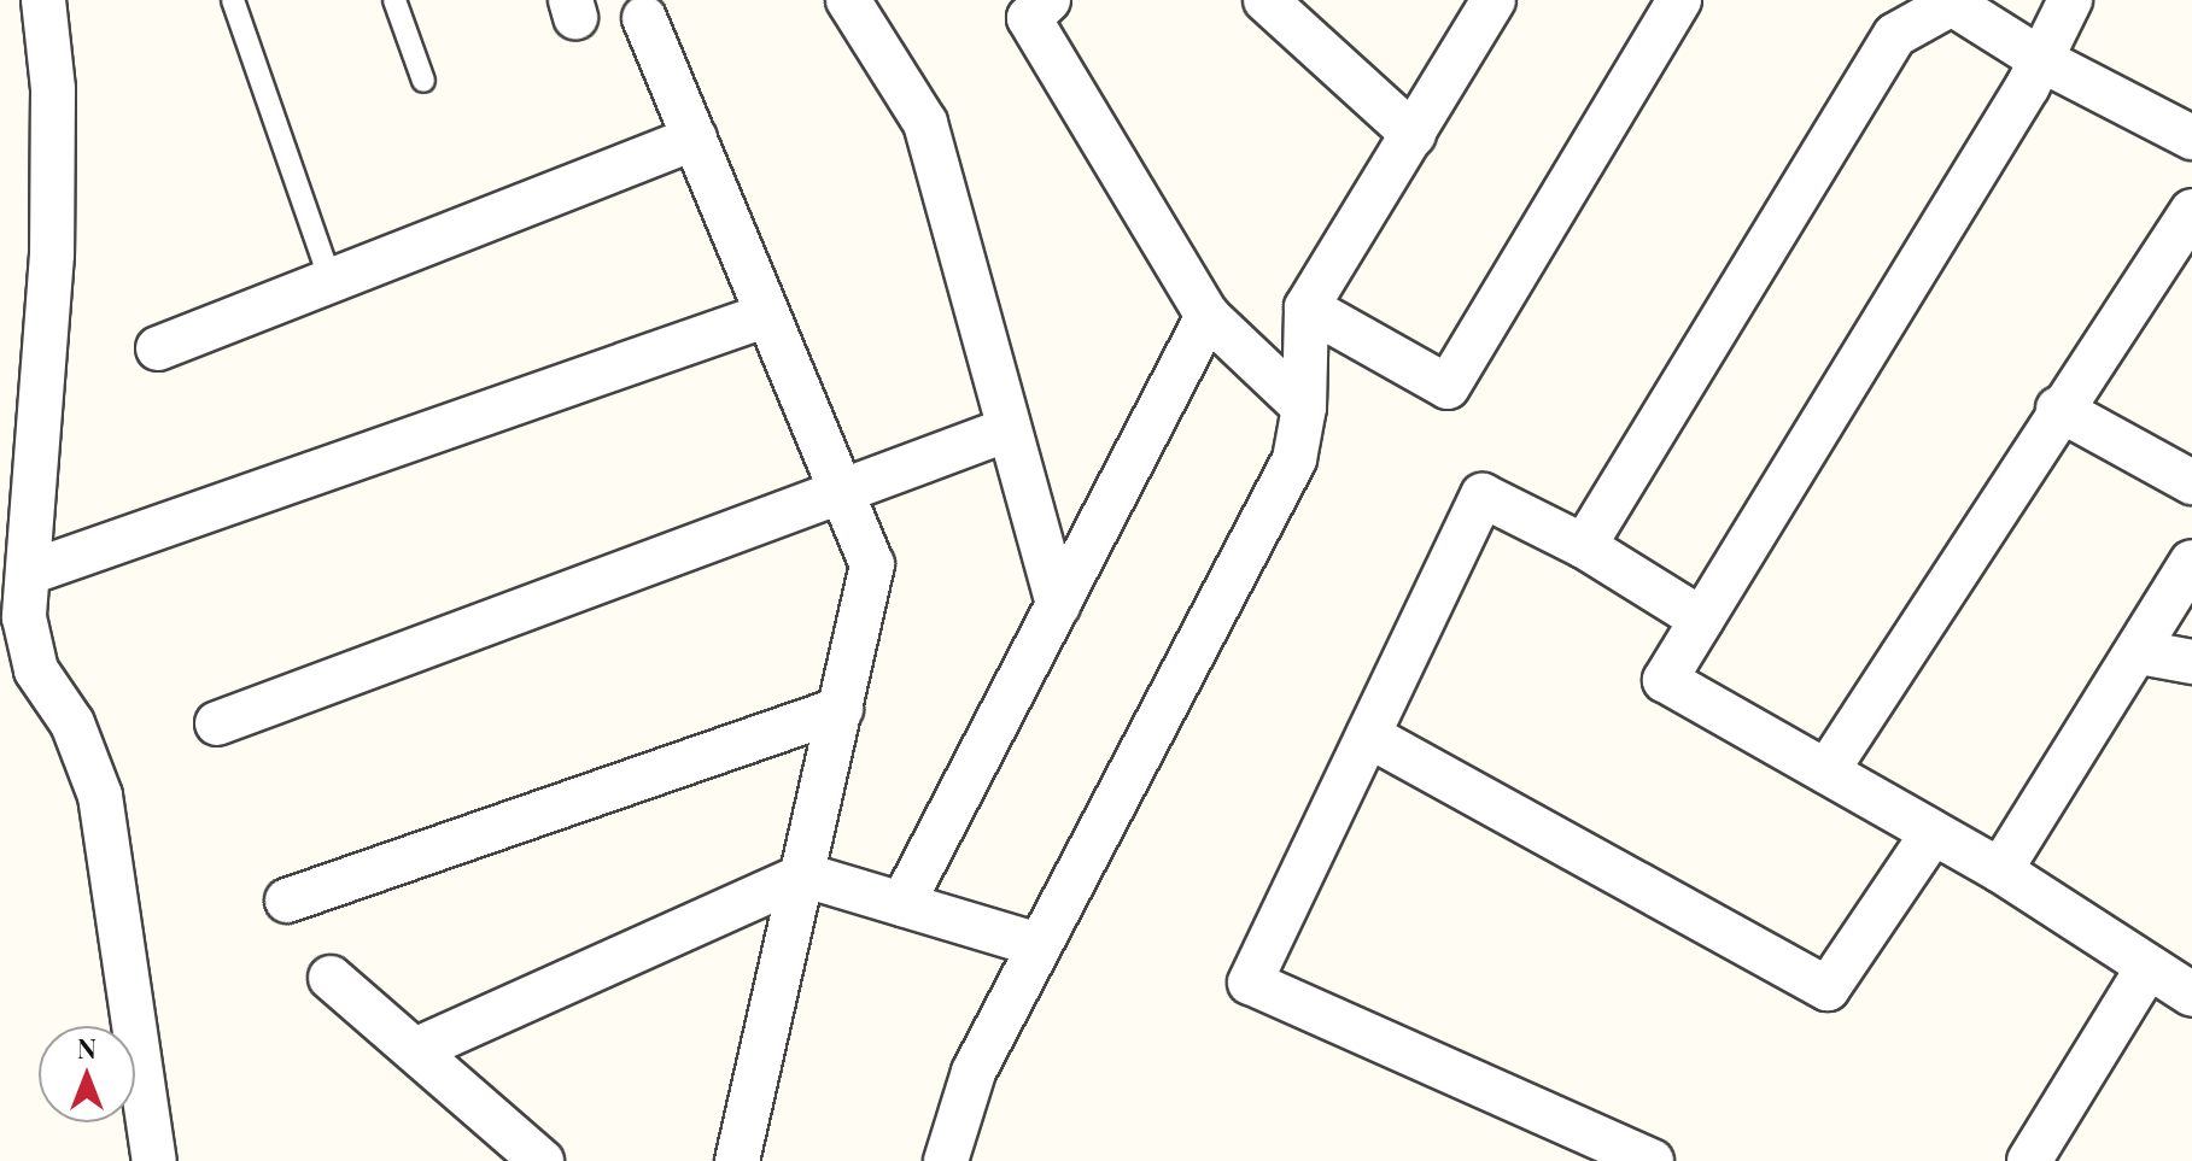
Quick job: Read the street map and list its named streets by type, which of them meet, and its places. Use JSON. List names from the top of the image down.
{
  "north": "top"
}
